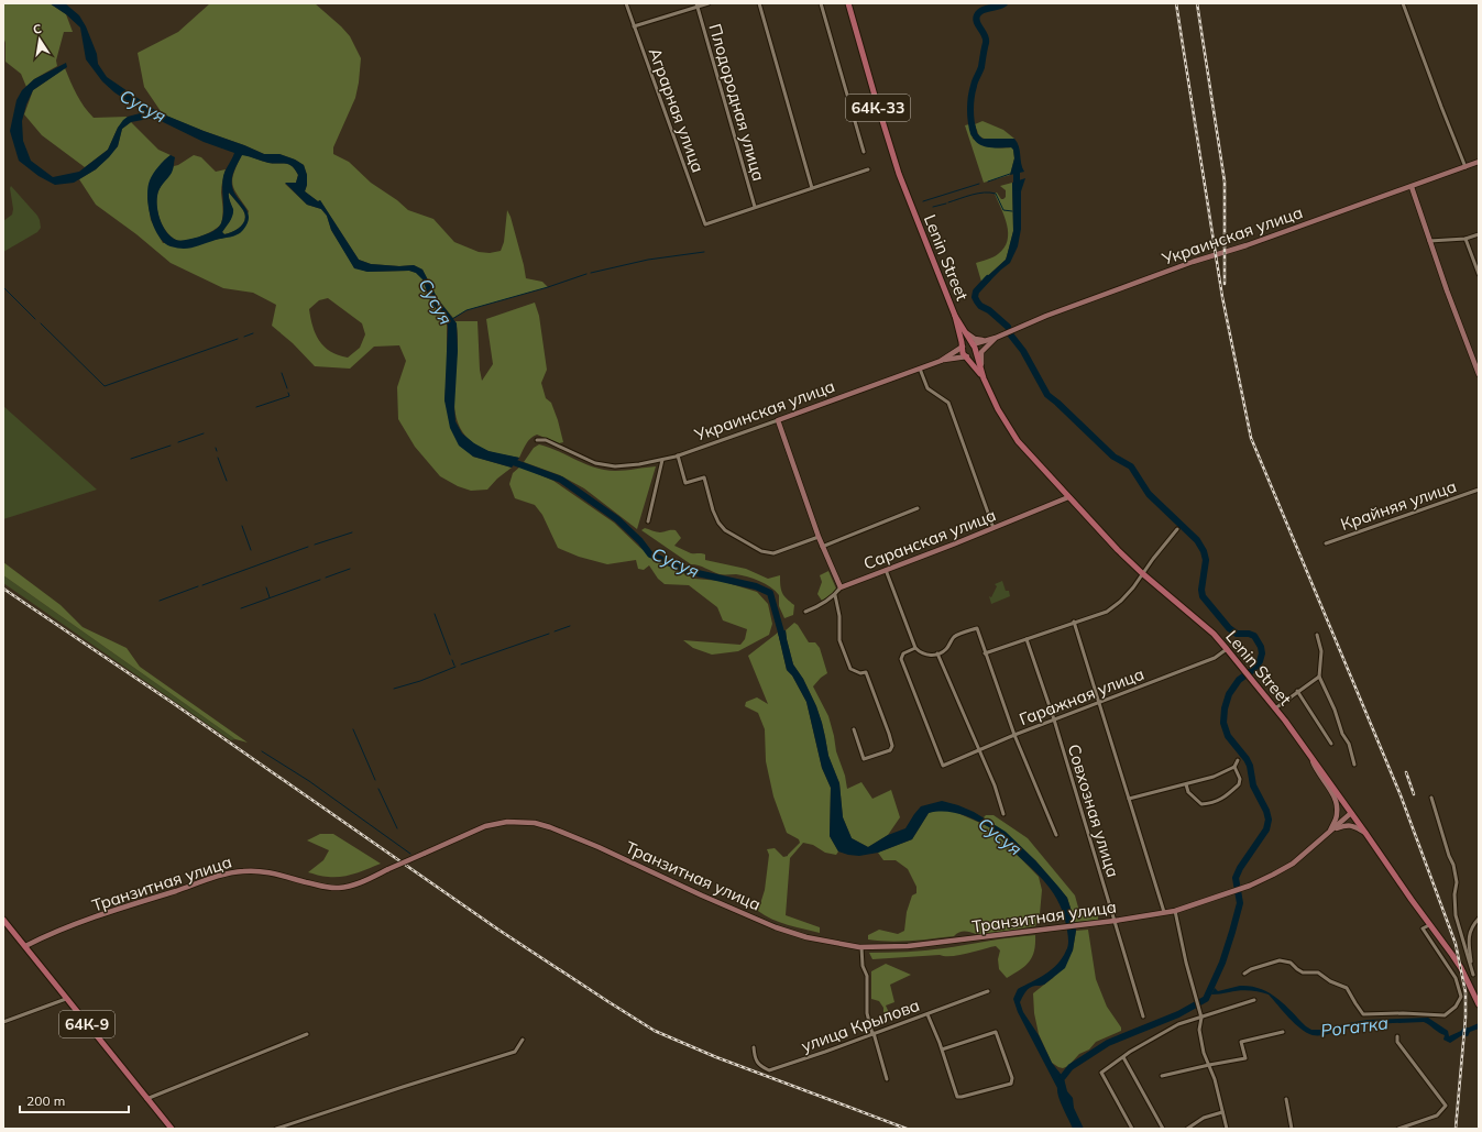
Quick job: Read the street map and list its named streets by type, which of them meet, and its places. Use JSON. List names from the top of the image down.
{
  "streets": {
    "main road": [
      "64К-33",
      "Украинская улица",
      "Lenin Street",
      "Саранская улица",
      "Транзитная улица",
      "64К-9"
    ],
    "street": [
      "Плодородная улица",
      "Аграрная улица",
      "Крайняя улица",
      "Гаражная улица",
      "Совхозная улица",
      "улица Крылова"
    ]
  },
  "crossings": [
    ["Плодородная улица", "Аграрная улица"],
    ["Украинская улица", "Lenin Street"],
    ["Lenin Street", "Саранская улица"],
    ["Lenin Street", "Гаражная улица"],
    ["Lenin Street", "Транзитная улица"],
    ["Гаражная улица", "Совхозная улица"],
    ["Совхозная улица", "Транзитная улица"],
    ["Транзитная улица", "64К-9"]
  ],
  "water": ["Сусуя", "Рогатка"],
  "scale_bar": "200 m",
  "north": "top"
}
